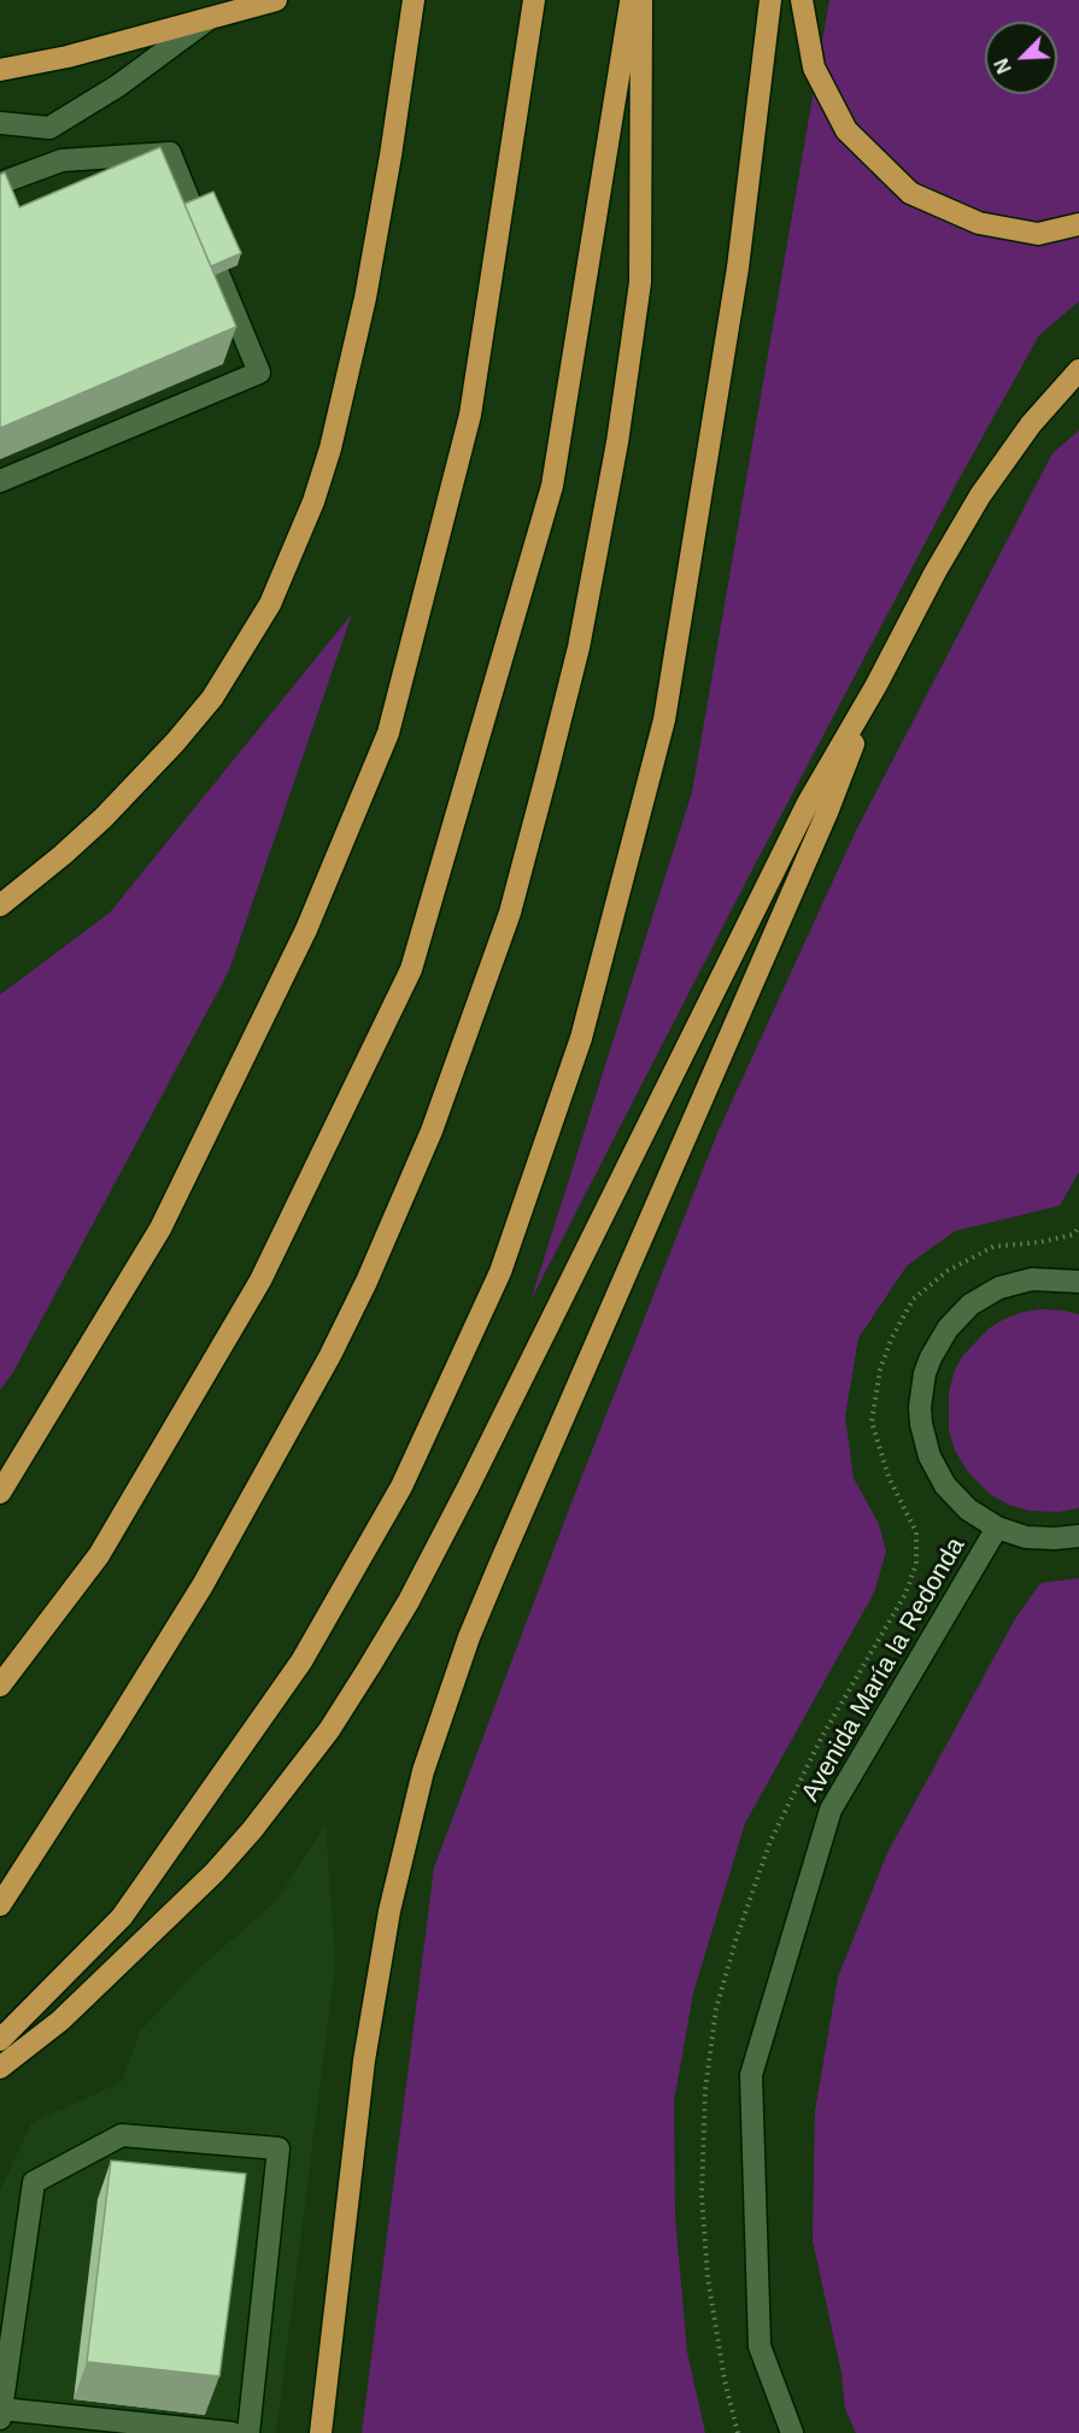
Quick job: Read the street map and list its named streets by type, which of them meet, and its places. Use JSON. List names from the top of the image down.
{
  "streets": {
    "street": ["Avenida María la Redonda"]
  },
  "north": "bottom left"
}
